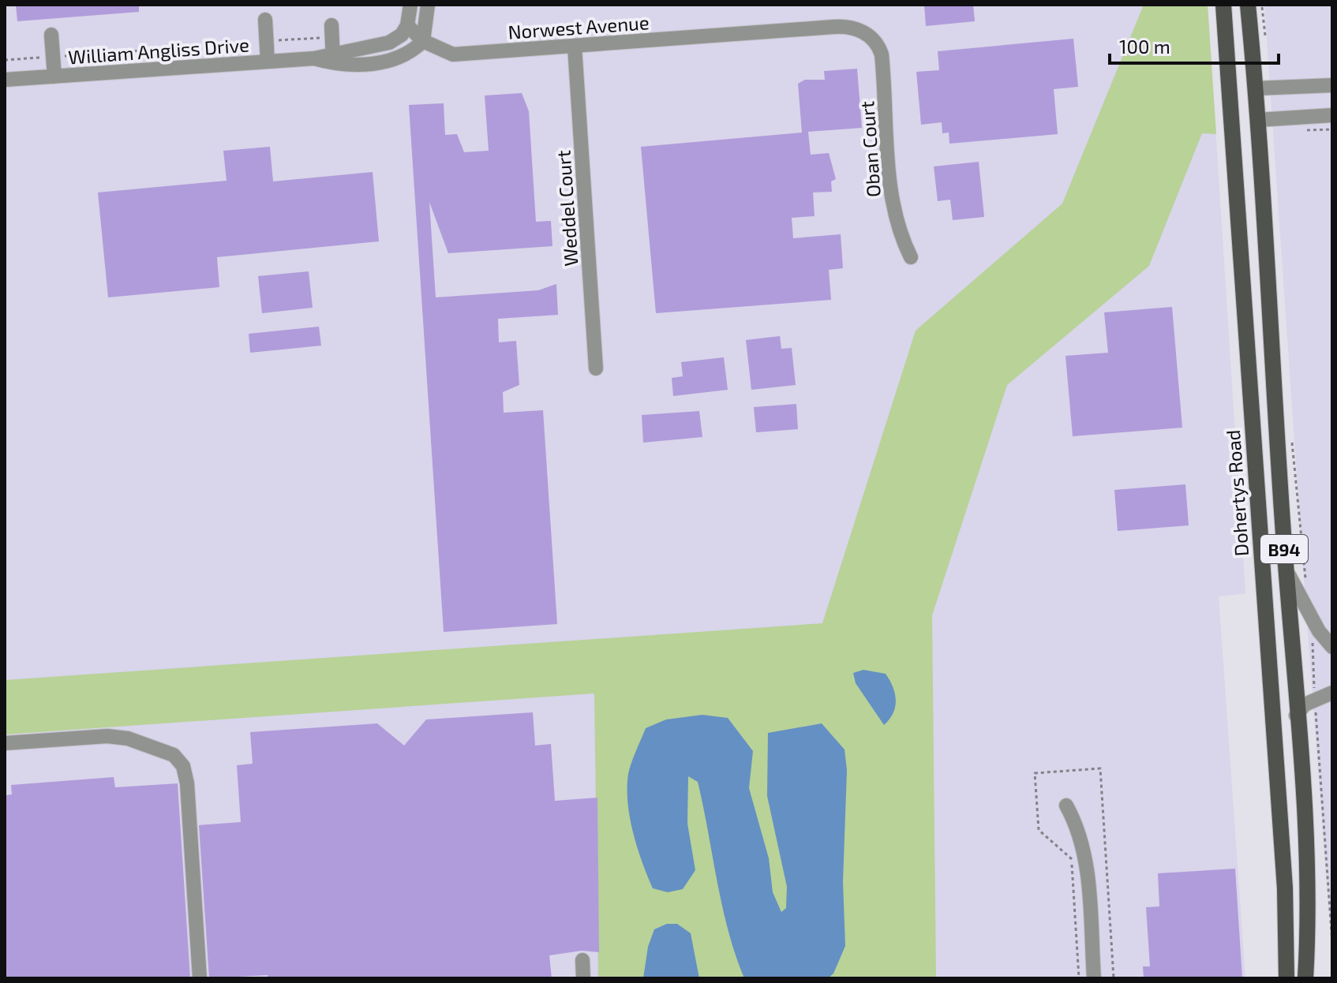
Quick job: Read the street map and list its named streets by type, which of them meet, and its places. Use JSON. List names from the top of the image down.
{
  "streets": {
    "main road": ["Dohertys Road", "B94"],
    "street": [
      "Norwest Avenue",
      "William Angliss Drive",
      "Oban Court",
      "Weddel Court"
    ]
  },
  "crossings": [
    ["Norwest Avenue", "William Angliss Drive"],
    ["Norwest Avenue", "Oban Court"],
    ["Norwest Avenue", "Weddel Court"]
  ],
  "scale_bar": "100 m"
}
